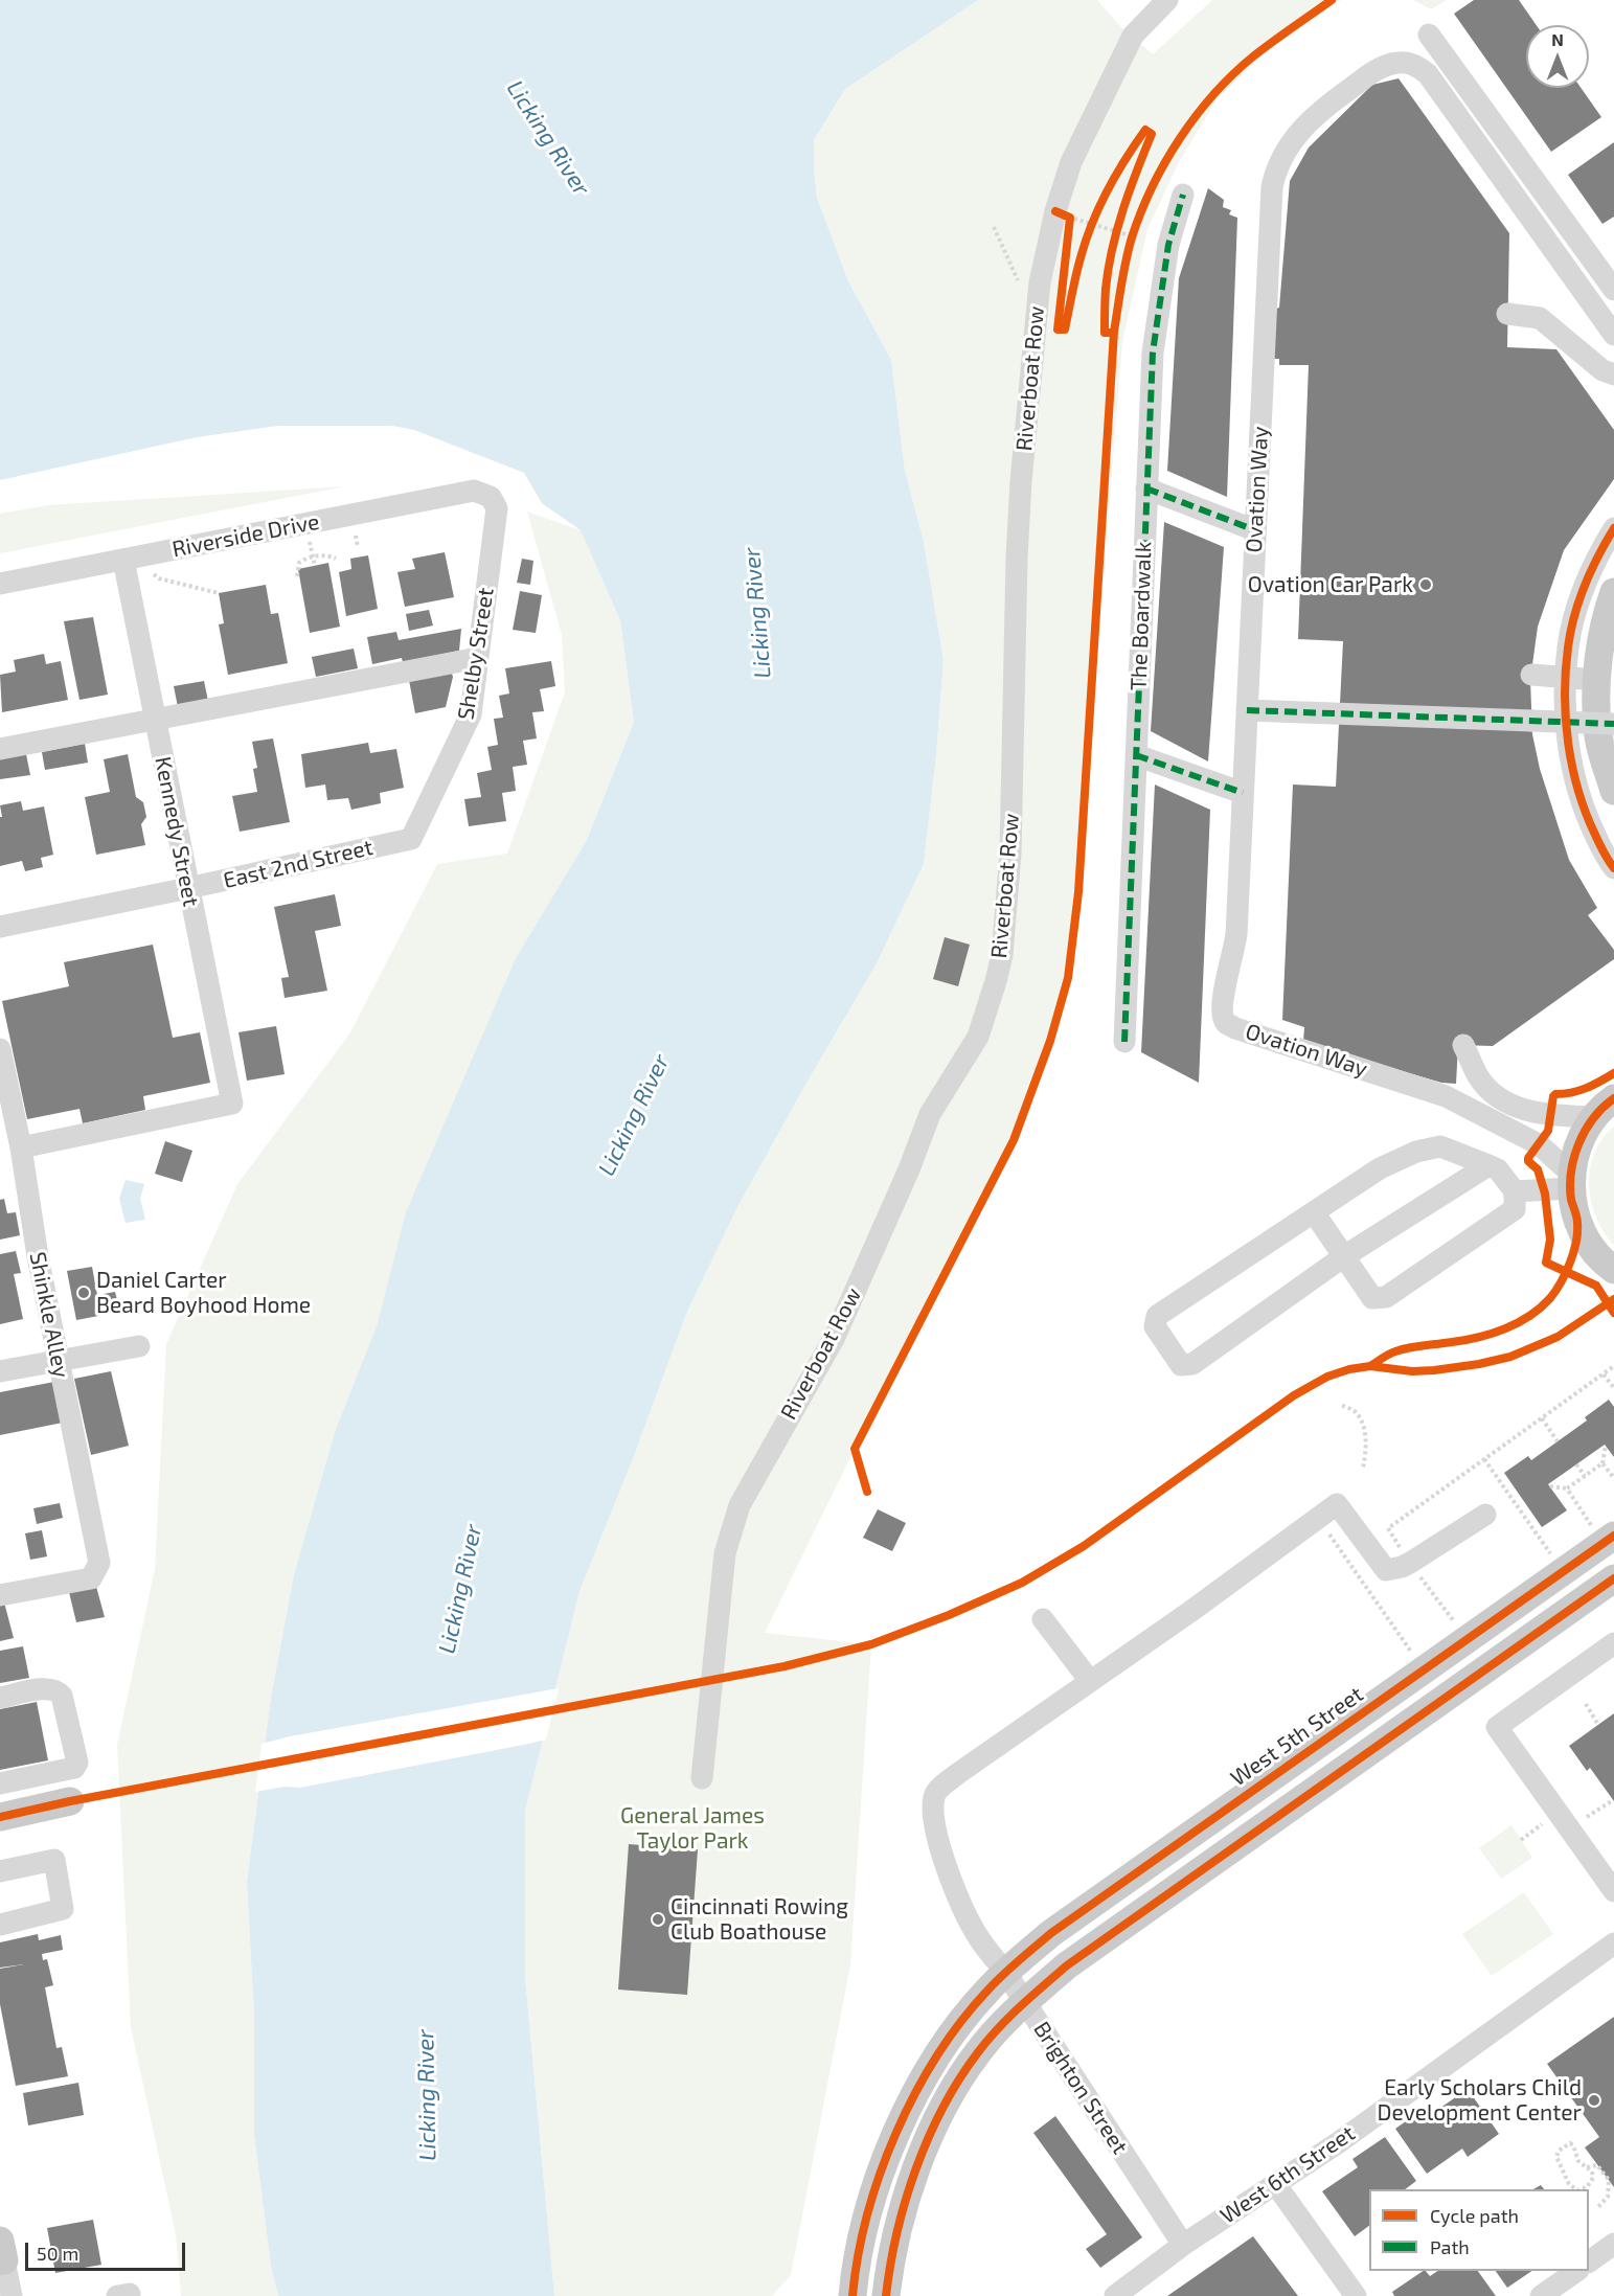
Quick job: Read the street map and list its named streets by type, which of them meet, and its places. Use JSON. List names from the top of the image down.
{
  "streets": {
    "main road": ["West 5th Street"],
    "street": [
      "Riverboat Row",
      "Ovation Way",
      "Riverside Drive",
      "The Boardwalk",
      "Shelby Street",
      "Kennedy Street",
      "East 2nd Street",
      "Shinkle Alley",
      "Brighton Street",
      "West 6th Street"
    ]
  },
  "crossings": [
    ["Riverside Drive", "Shelby Street"],
    ["Riverside Drive", "Kennedy Street"],
    ["Shelby Street", "East 2nd Street"],
    ["Kennedy Street", "East 2nd Street"],
    ["Kennedy Street", "Shinkle Alley"],
    ["West 5th Street", "Brighton Street"],
    ["Brighton Street", "West 6th Street"]
  ],
  "water": ["Licking River"],
  "parks": ["General James Taylor Park"],
  "places": [
    "Ovation Car Park",
    "Daniel Carter Beard Boyhood Home",
    "Cincinnati Rowing Club Boathouse",
    "Early Scholars Child Development Center"
  ],
  "legend": ["Cycle path", "Path"],
  "scale_bar": "50 m",
  "north": "top"
}
